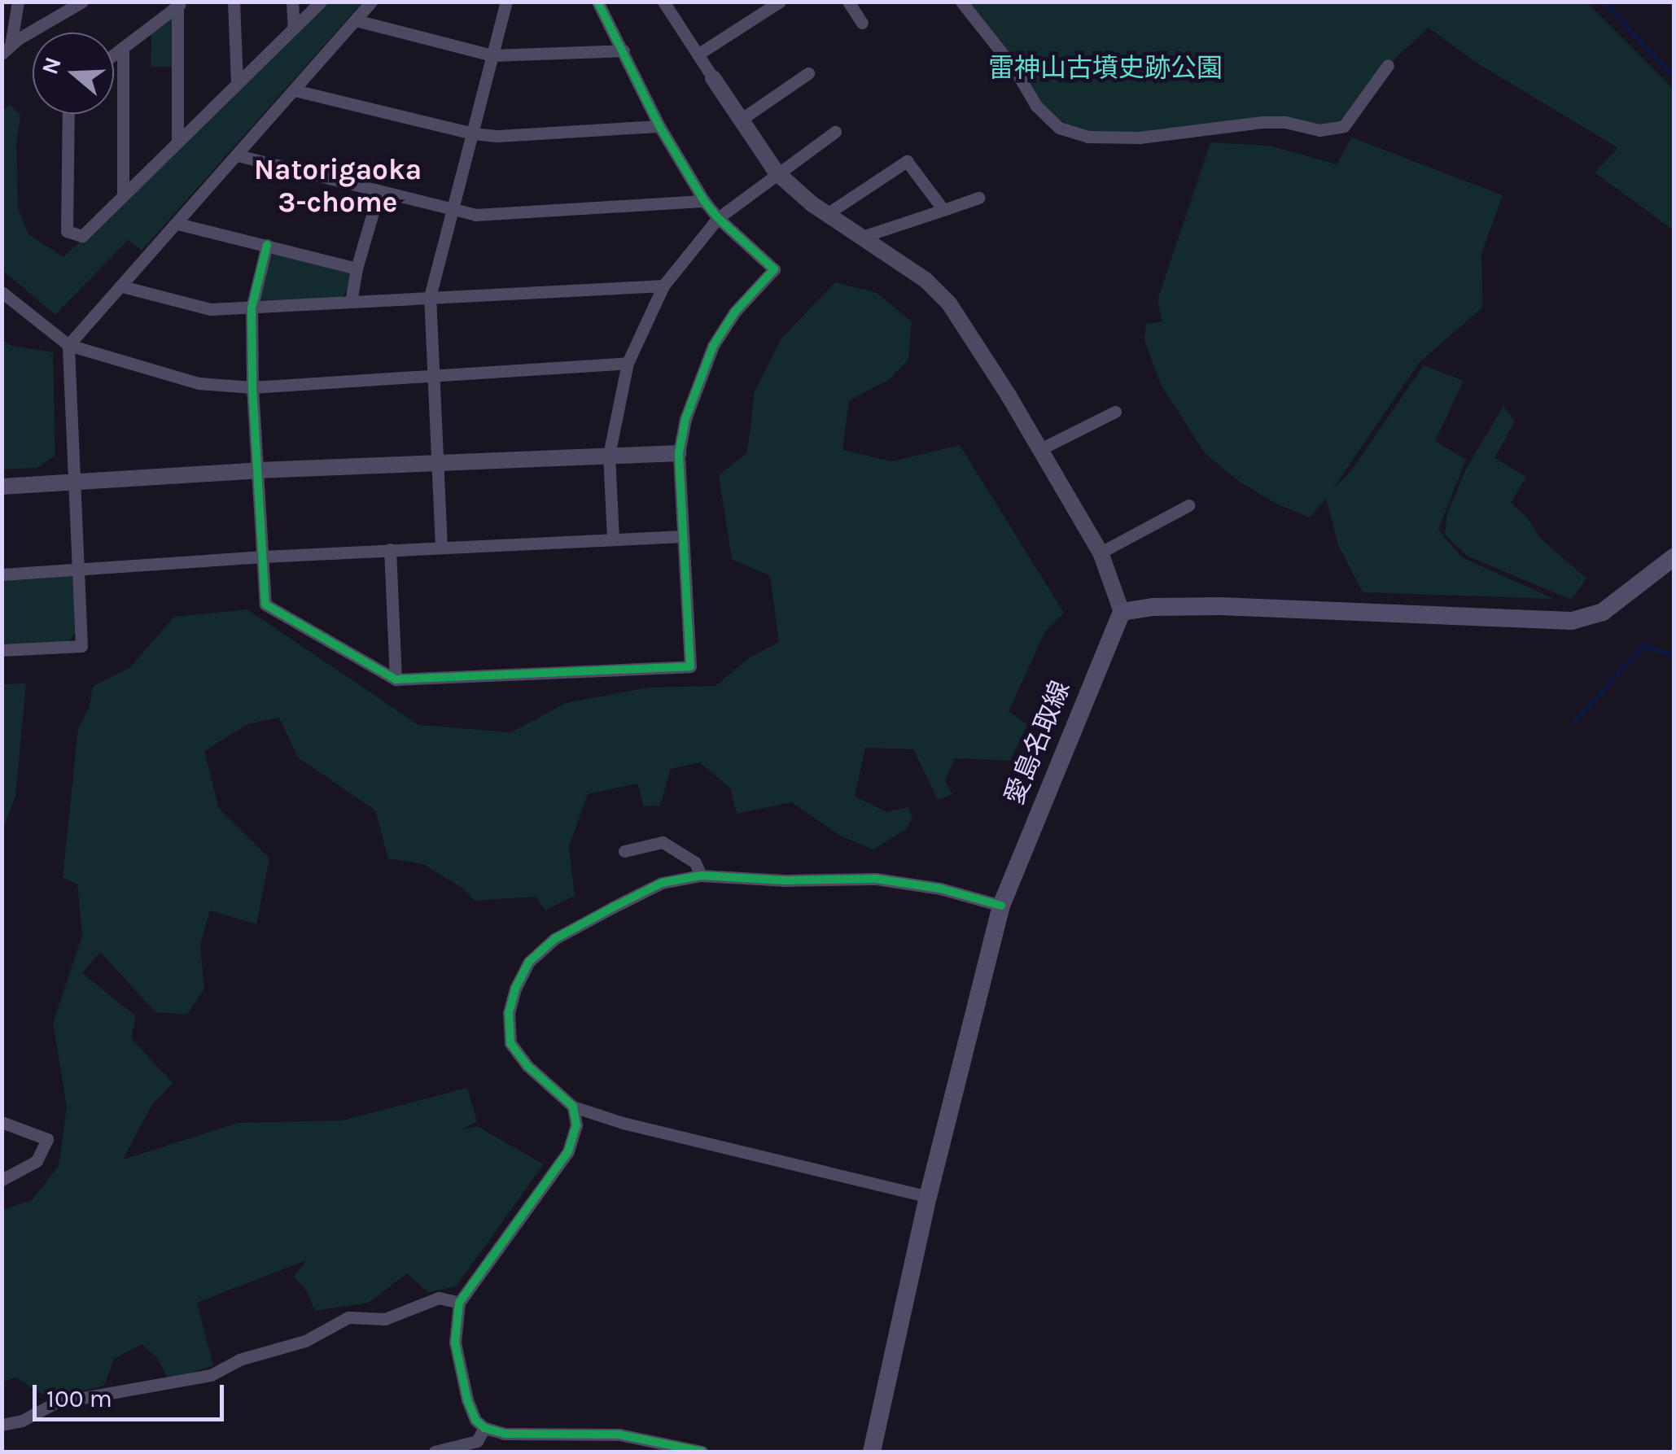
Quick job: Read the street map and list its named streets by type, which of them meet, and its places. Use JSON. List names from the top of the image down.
{
  "streets": {
    "main road": ["愛島名取線"]
  },
  "districts": ["Natorigaoka 3-chome"],
  "parks": ["雷神山古墳史跡公園"],
  "scale_bar": "100 m",
  "north": "left"
}
